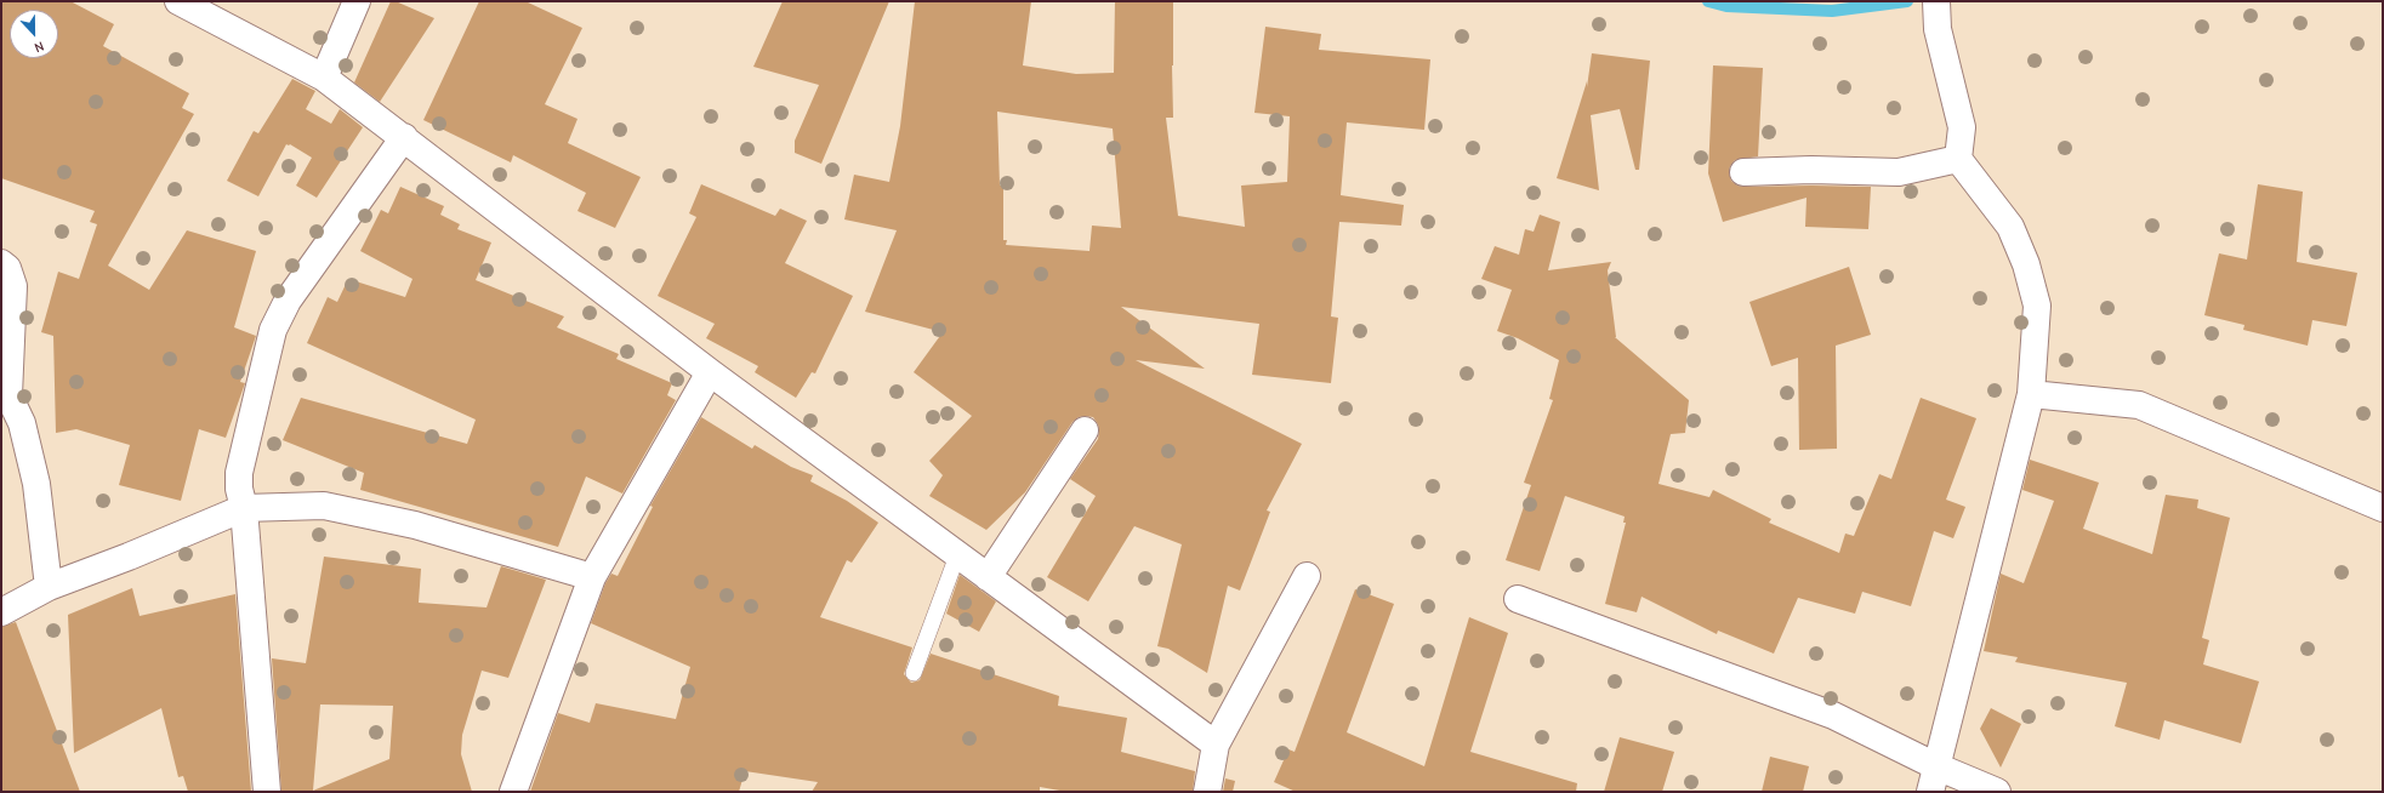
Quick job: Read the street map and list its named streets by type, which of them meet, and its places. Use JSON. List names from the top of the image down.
{
  "north": "bottom"
}
